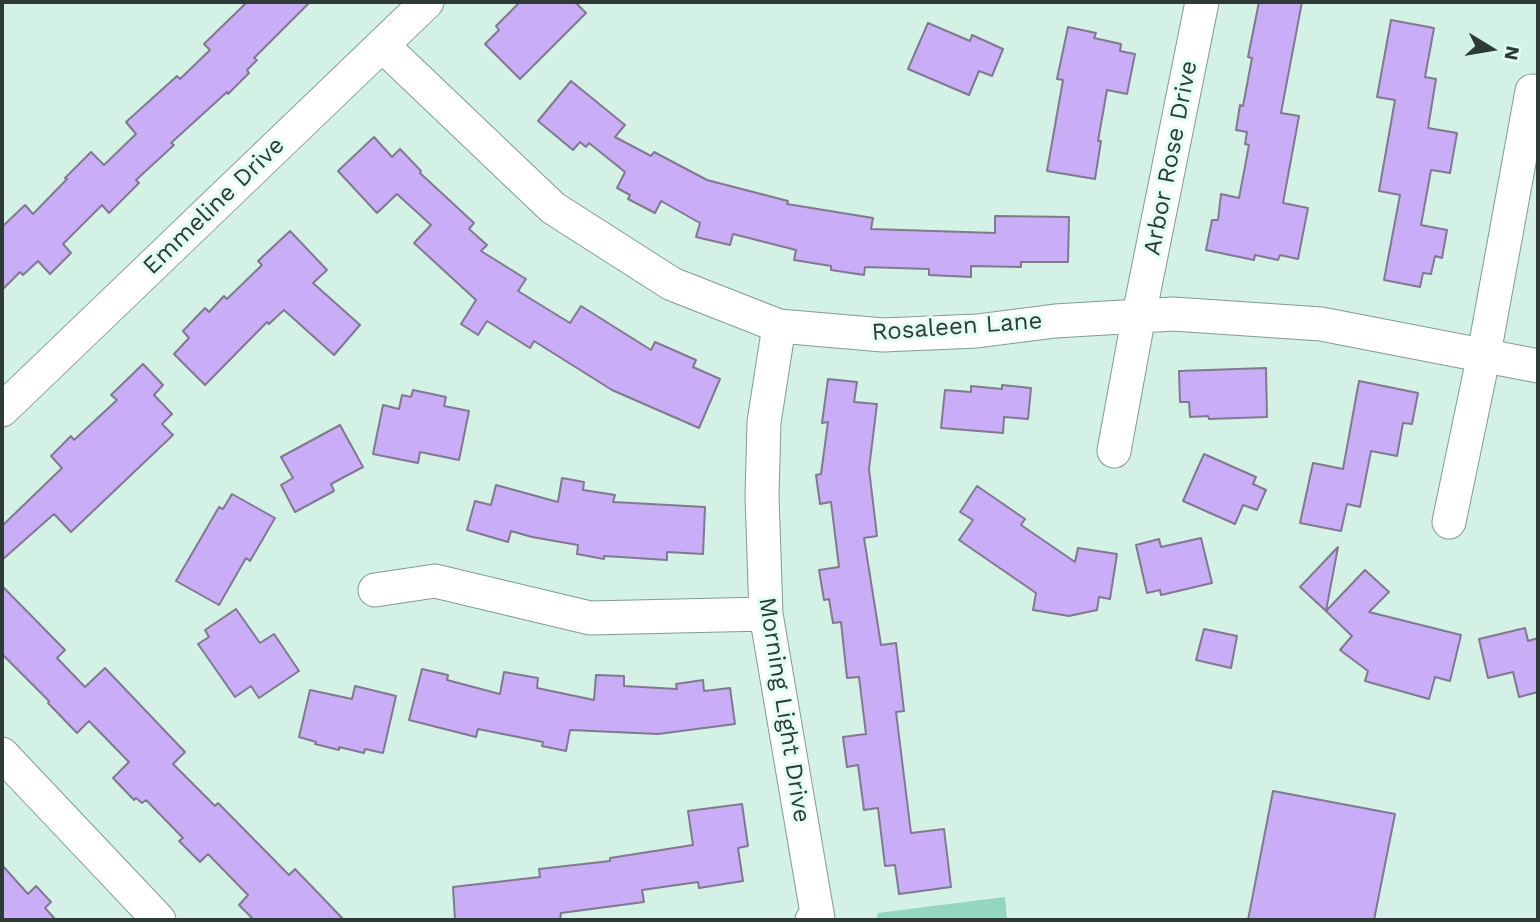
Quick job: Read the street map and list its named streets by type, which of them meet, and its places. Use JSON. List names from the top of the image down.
{
  "streets": {
    "street": [
      "Arbor Rose Drive",
      "Emmeline Drive",
      "Rosaleen Lane",
      "Morning Light Drive"
    ]
  },
  "crossings": [
    ["Arbor Rose Drive", "Rosaleen Lane"],
    ["Emmeline Drive", "Rosaleen Lane"],
    ["Rosaleen Lane", "Morning Light Drive"]
  ],
  "north": "right"
}
